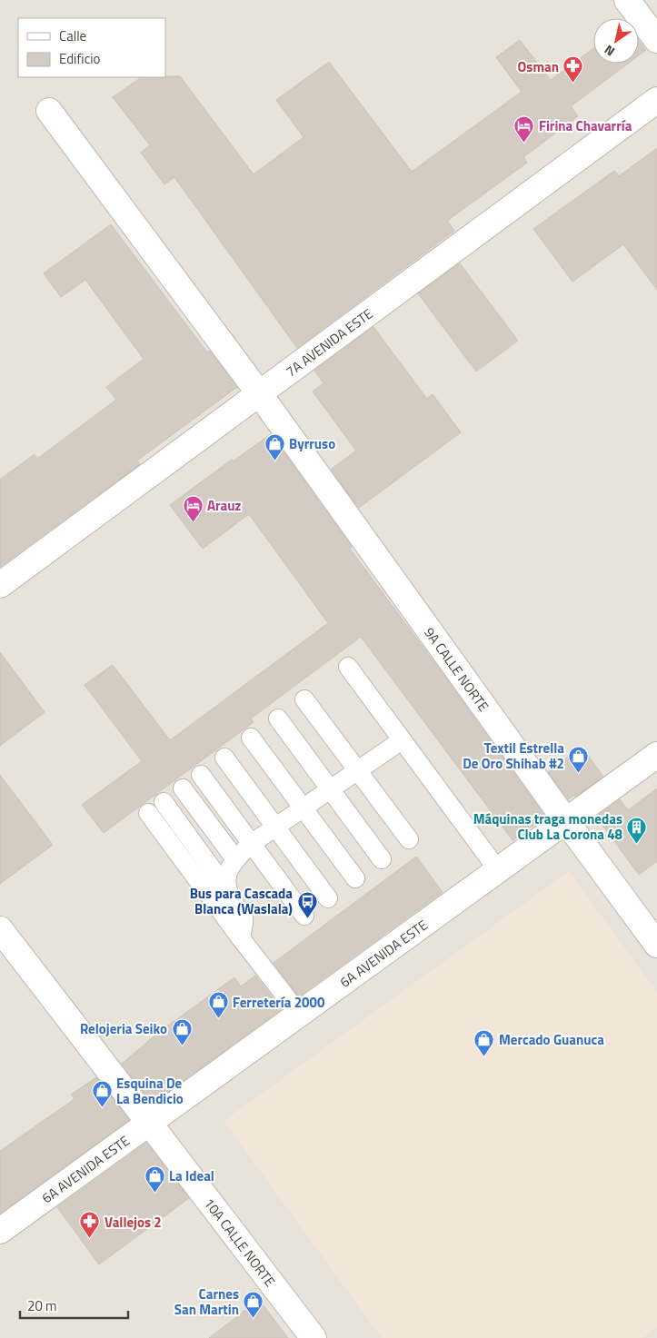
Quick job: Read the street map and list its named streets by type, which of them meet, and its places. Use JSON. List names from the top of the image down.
{
  "streets": {
    "street": [
      "7A AVENIDA ESTE",
      "9A CALLE NORTE",
      "6A AVENIDA ESTE",
      "10A CALLE NORTE"
    ]
  },
  "crossings": [
    ["7A AVENIDA ESTE", "9A CALLE NORTE"],
    ["9A CALLE NORTE", "6A AVENIDA ESTE"],
    ["6A AVENIDA ESTE", "10A CALLE NORTE"]
  ],
  "places": {
    "pharmacy": ["Osman", "Vallejos 2"],
    "hotel": ["Firina Chavarría", "Arauz"],
    "shop": [
      "Byrruso",
      "Textil Estrella De Oro Shihab #2",
      "Ferretería 2000",
      "Relojeria Seiko",
      "Mercado Guanuca",
      "Esquina De La Bendicio",
      "La Ideal",
      "Carnes San Martin"
    ],
    "building": ["Máquinas traga monedas Club La Corona 48"],
    "bus stop": ["Bus para Cascada Blanca (Waslala)"]
  },
  "legend": ["Calle", "Edificio"],
  "scale_bar": "20 m",
  "north": "bottom left"
}
